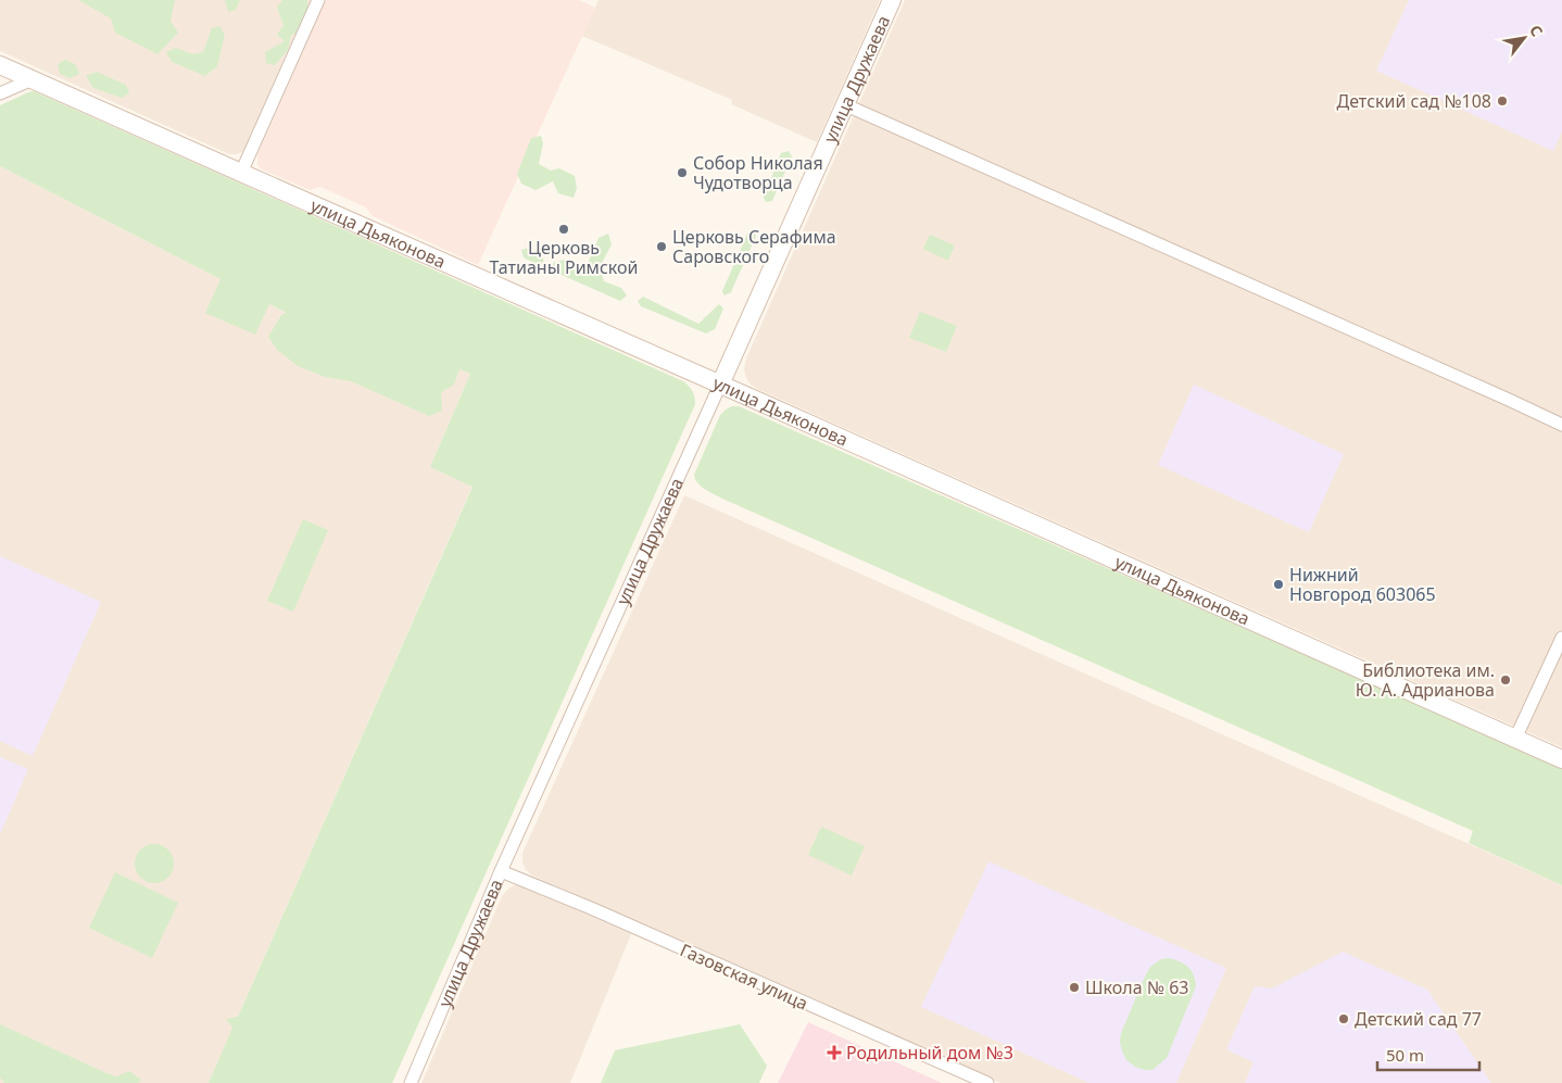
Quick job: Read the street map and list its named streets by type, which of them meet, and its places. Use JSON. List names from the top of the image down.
{
  "streets": {
    "main road": ["улица Дружаева", "улица Дьяконова"],
    "street": ["Газовская улица"]
  },
  "crossings": [
    ["улица Дружаева", "улица Дьяконова"],
    ["улица Дружаева", "Газовская улица"]
  ],
  "places": {
    "other": [
      "Детский сад №108",
      "Собор Николая Чудотворца",
      "Церковь Татианы Римской",
      "Церковь Серафима Саровского",
      "Нижний Новгород 603065",
      "Библиотека им. Ю. А. Адрианова",
      "Школа № 63",
      "Детский сад 77"
    ],
    "health": ["Родильный дом №3"]
  },
  "scale_bar": "50 m",
  "north": "top right"
}
